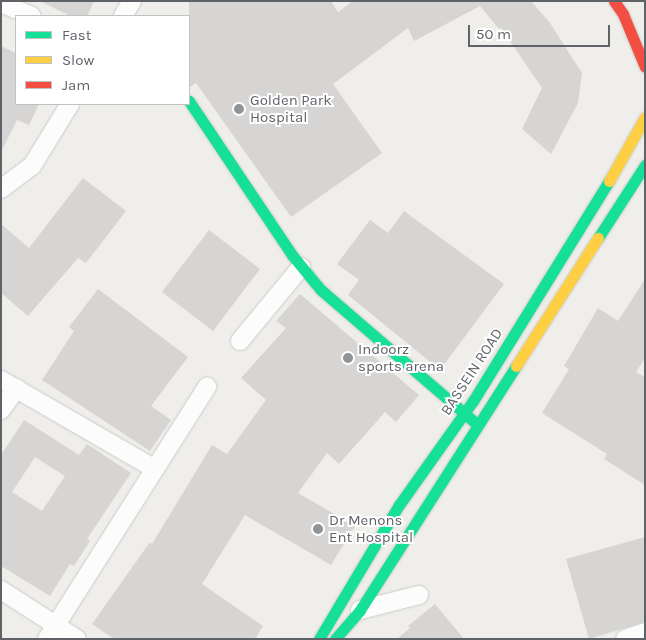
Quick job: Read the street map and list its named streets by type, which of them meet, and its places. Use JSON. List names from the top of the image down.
{
  "streets": {
    "main road": ["BASSEIN ROAD"]
  },
  "places": ["Golden Park Hospital", "Indoorz sports arena", "Dr Menons Ent Hospital"],
  "legend": ["Fast", "Slow", "Jam"],
  "scale_bar": "50 m"
}
